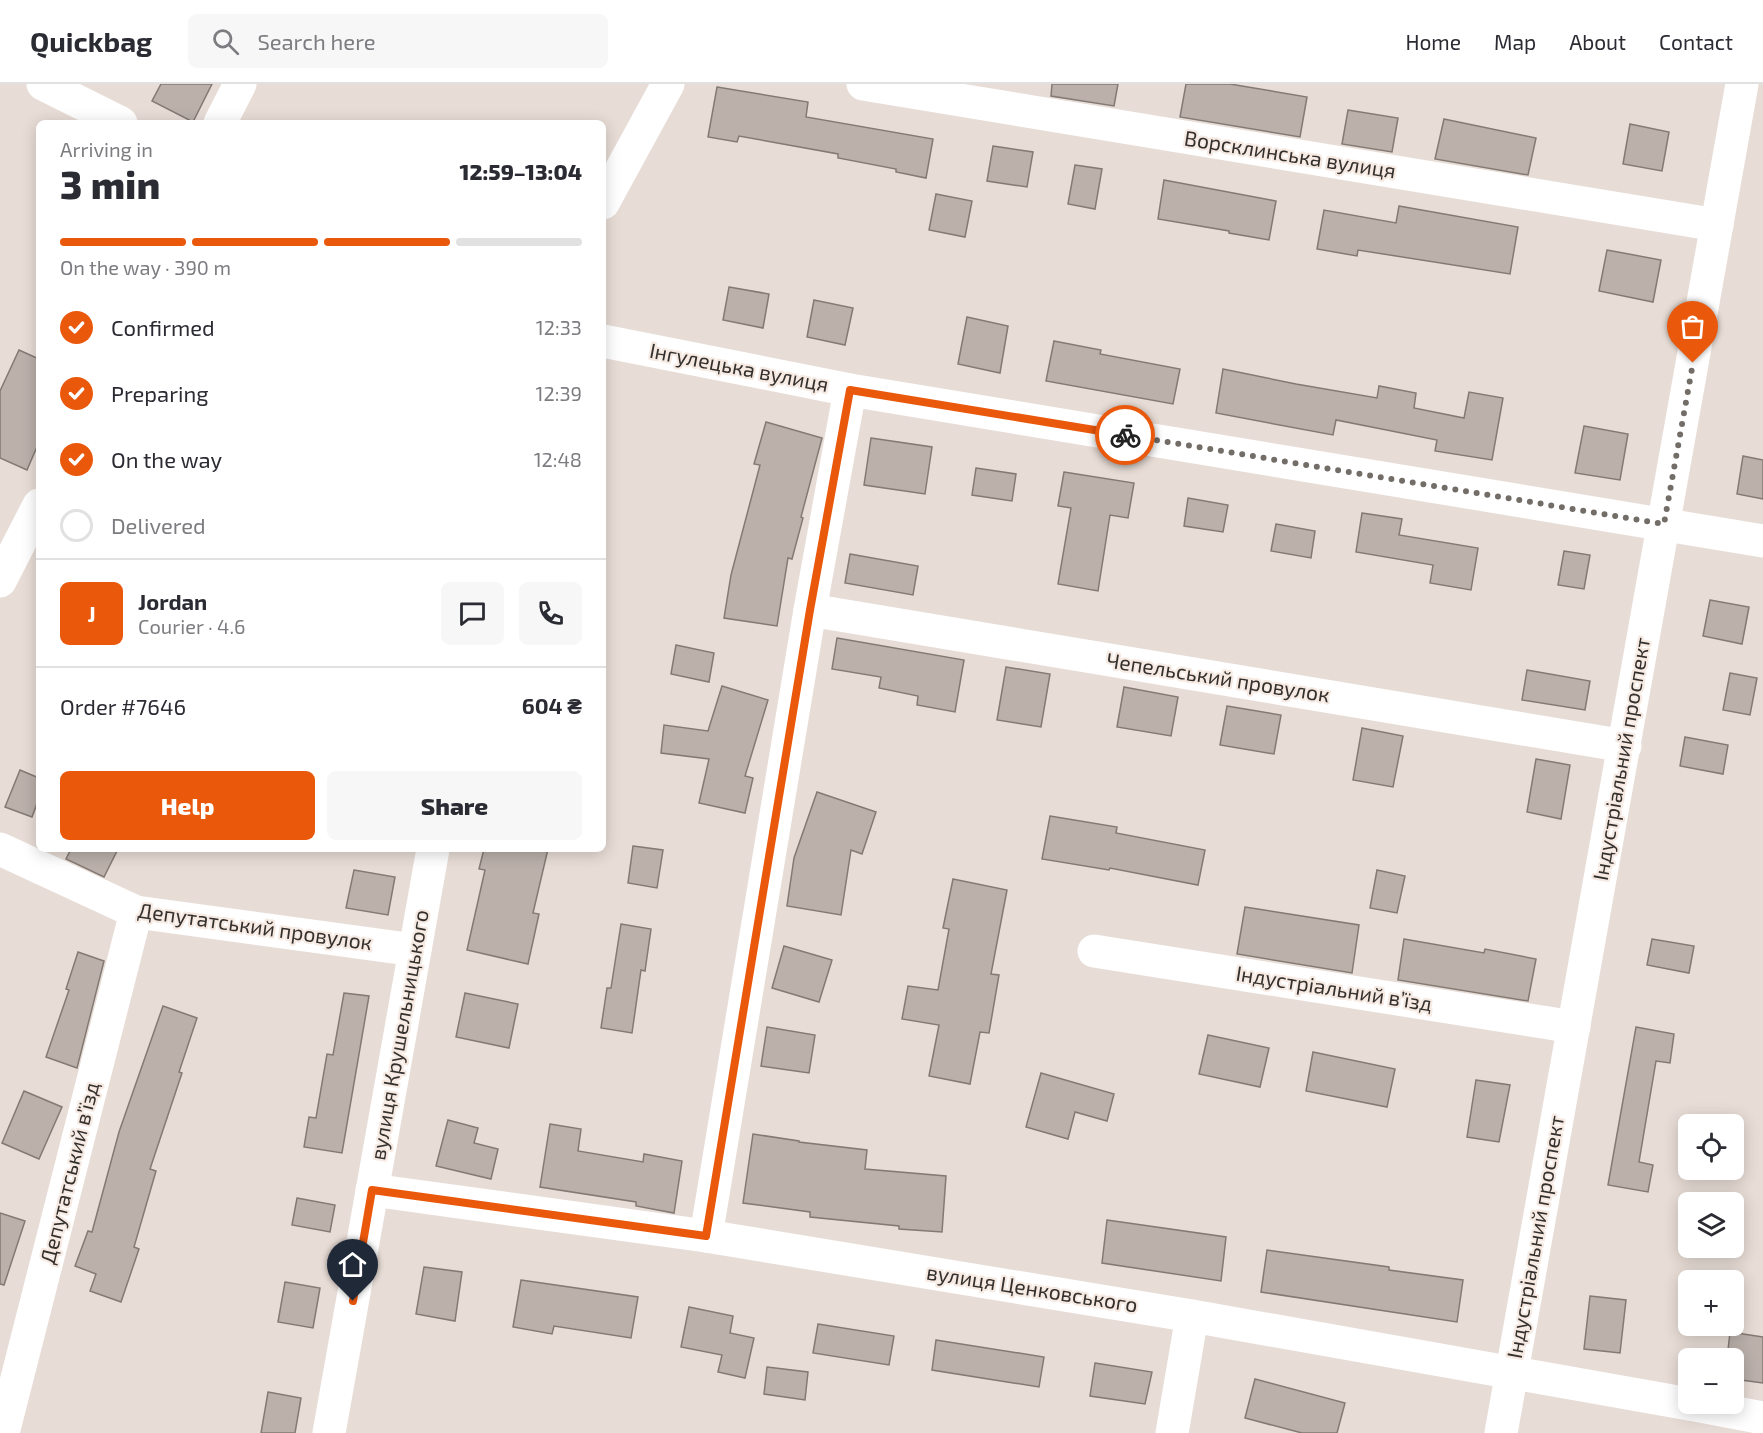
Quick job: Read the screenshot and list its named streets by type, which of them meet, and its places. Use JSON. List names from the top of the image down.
{
  "streets": {
    "street": [
      "Ворсклинська вулиця",
      "Інгулецька вулиця",
      "Чепельський провулок",
      "Індустріальний проспект",
      "Депутатський провулок",
      "Індустріальний в’їзд",
      "вулиця Крушельницького",
      "Депутатський в’їзд",
      "вулиця Ценковського"
    ]
  },
  "crossings": [
    ["Ворсклинська вулиця", "Індустріальний проспект"],
    ["Інгулецька вулиця", "Індустріальний проспект"],
    ["Чепельський провулок", "Індустріальний проспект"],
    ["Індустріальний проспект", "Індустріальний в’їзд"],
    ["Індустріальний проспект", "вулиця Ценковського"],
    ["Депутатський провулок", "вулиця Крушельницького"],
    ["Депутатський провулок", "Депутатський в’їзд"],
    ["вулиця Крушельницького", "вулиця Ценковського"]
  ],
  "page": {
    "header": "Quickbag",
    "search": "Search here",
    "nav": [
      "Home",
      "Map",
      "About",
      "Contact"
    ],
    "heading": ["3 min", "Arriving in", "12:59–13:04"],
    "panel": [
      "Jordan",
      "Courier · 4.6",
      "Order #7646",
      "604 ₴"
    ],
    "bar": "On the way · 390 m",
    "list": [
      ["Confirmed", "12:33"],
      ["Preparing", "12:39"],
      ["On the way", "12:48"],
      "Delivered"
    ],
    "round": "J",
    "buttons": ["Help", "Share"],
    "map_buttons": ["+", "−"]
  }
}
